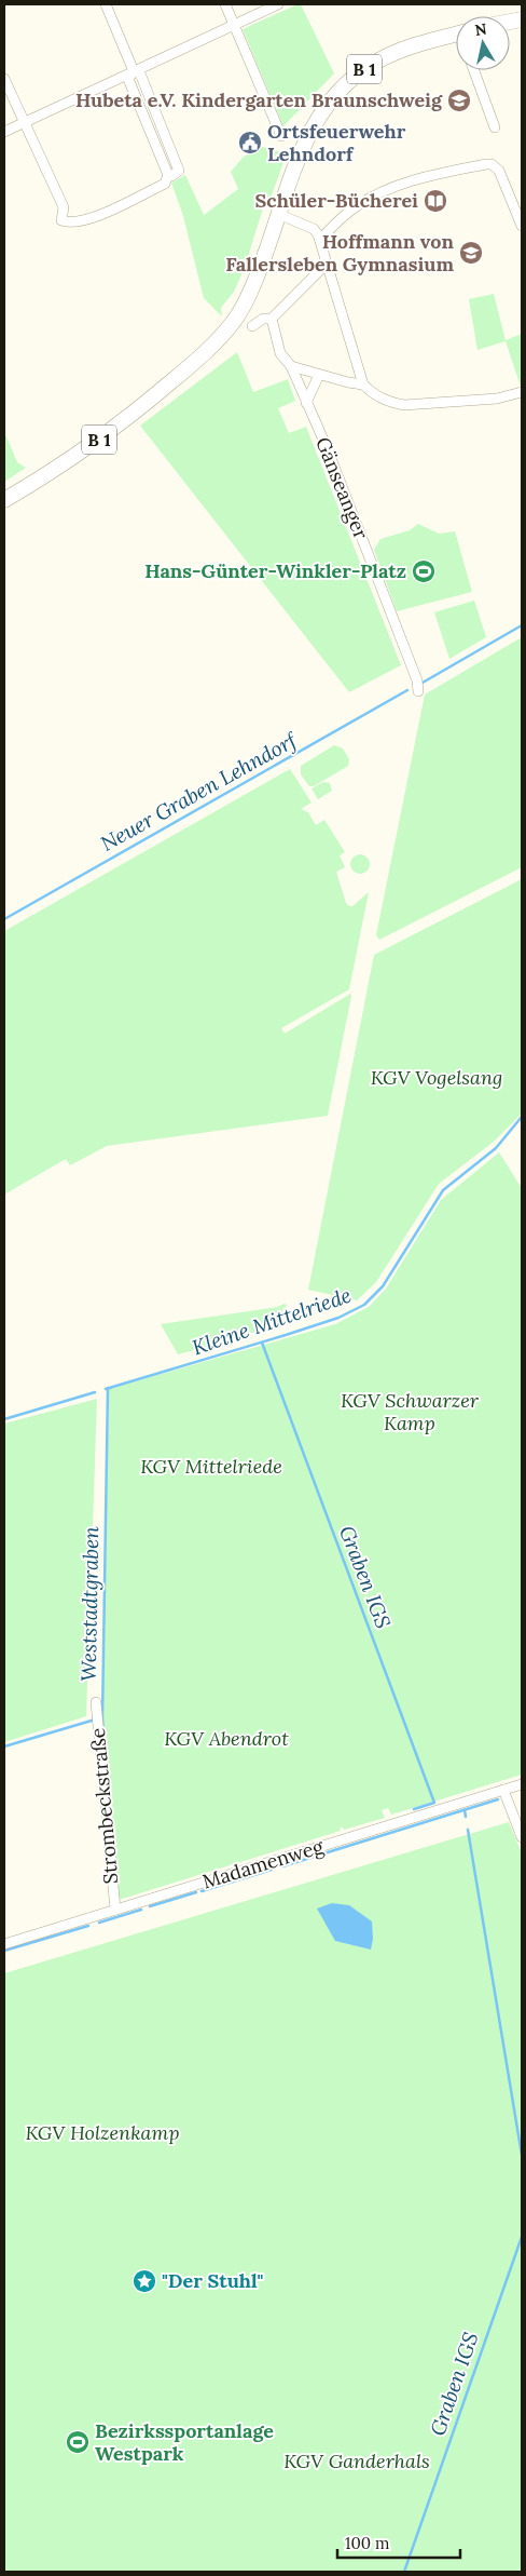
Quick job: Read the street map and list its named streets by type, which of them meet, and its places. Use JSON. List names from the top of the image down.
{
  "streets": {
    "main road": ["B 1"],
    "street": ["Gänseanger", "Strombeckstraße", "Madamenweg"]
  },
  "crossings": [
    ["Strombeckstraße", "Madamenweg"]
  ],
  "water": [
    "Neuer Graben Lehndorf",
    "Kleine Mittelriede",
    "Graben IGS",
    "Weststadtgraben"
  ],
  "parks": [
    "KGV Vogelsang",
    "KGV Schwarzer Kamp",
    "KGV Mittelriede",
    "KGV Abendrot",
    "KGV Holzenkamp",
    "KGV Ganderhals"
  ],
  "places": {
    "school or university": ["Hubeta e.V. Kindergarten Braunschweig", "Hoffmann von Fallersleben Gymnasium"],
    "public building": ["Ortsfeuerwehr Lehndorf"],
    "library": ["Schüler-Bücherei"],
    "sports": ["Hans-Günter-Winkler-Platz", "Bezirkssportanlage Westpark"],
    "place": ["\"Der Stuhl\""]
  },
  "scale_bar": "100 m",
  "north": "top"
}
